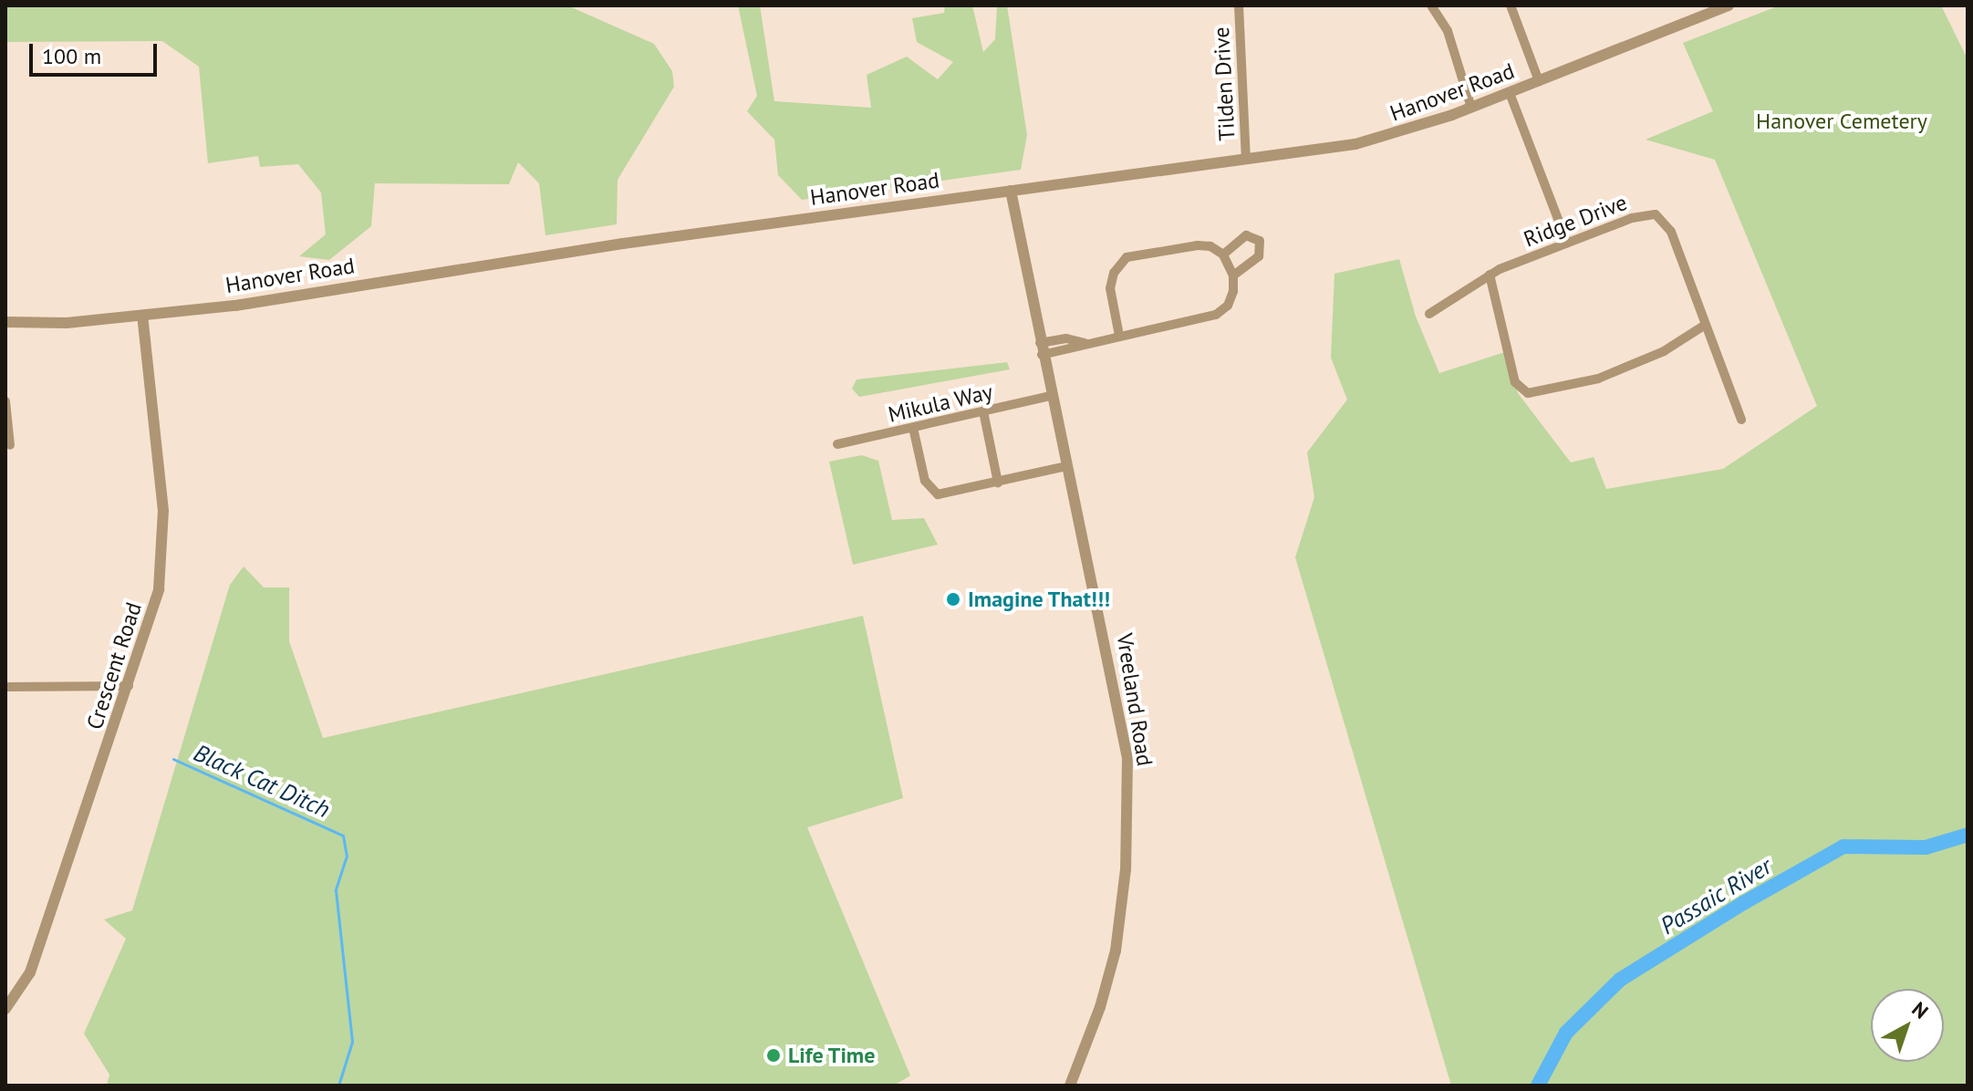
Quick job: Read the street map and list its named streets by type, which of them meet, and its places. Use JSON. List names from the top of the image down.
{
  "streets": {
    "street": [
      "Tilden Drive",
      "Hanover Road",
      "Ridge Drive",
      "Mikula Way",
      "Crescent Road",
      "Vreeland Road"
    ]
  },
  "crossings": [
    ["Tilden Drive", "Hanover Road"],
    ["Hanover Road", "Crescent Road"],
    ["Hanover Road", "Vreeland Road"],
    ["Mikula Way", "Vreeland Road"]
  ],
  "water": ["Black Cat Ditch", "Passaic River"],
  "parks": ["Hanover Cemetery"],
  "places": ["Imagine That!!!", "Life Time"],
  "scale_bar": "100 m",
  "north": "top right"
}
